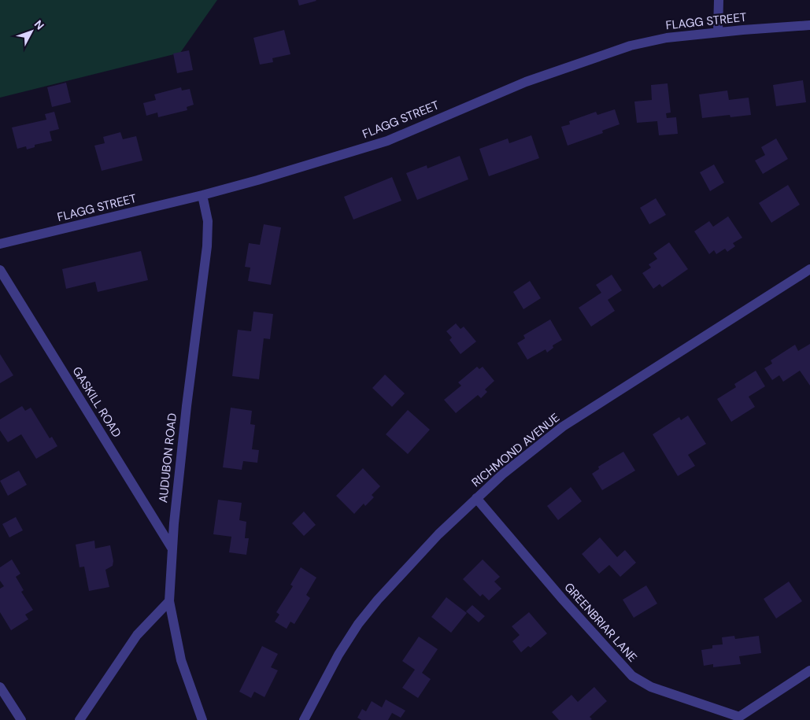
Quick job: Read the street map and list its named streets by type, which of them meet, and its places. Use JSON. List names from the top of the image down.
{
  "streets": {
    "street": [
      "FLAGG STREET",
      "GASKILL ROAD",
      "RICHMOND AVENUE",
      "AUDUBON ROAD",
      "GREENBRIAR LANE"
    ]
  },
  "crossings": [
    ["FLAGG STREET", "AUDUBON ROAD"],
    ["GASKILL ROAD", "AUDUBON ROAD"],
    ["RICHMOND AVENUE", "GREENBRIAR LANE"]
  ],
  "north": "top right"
}
